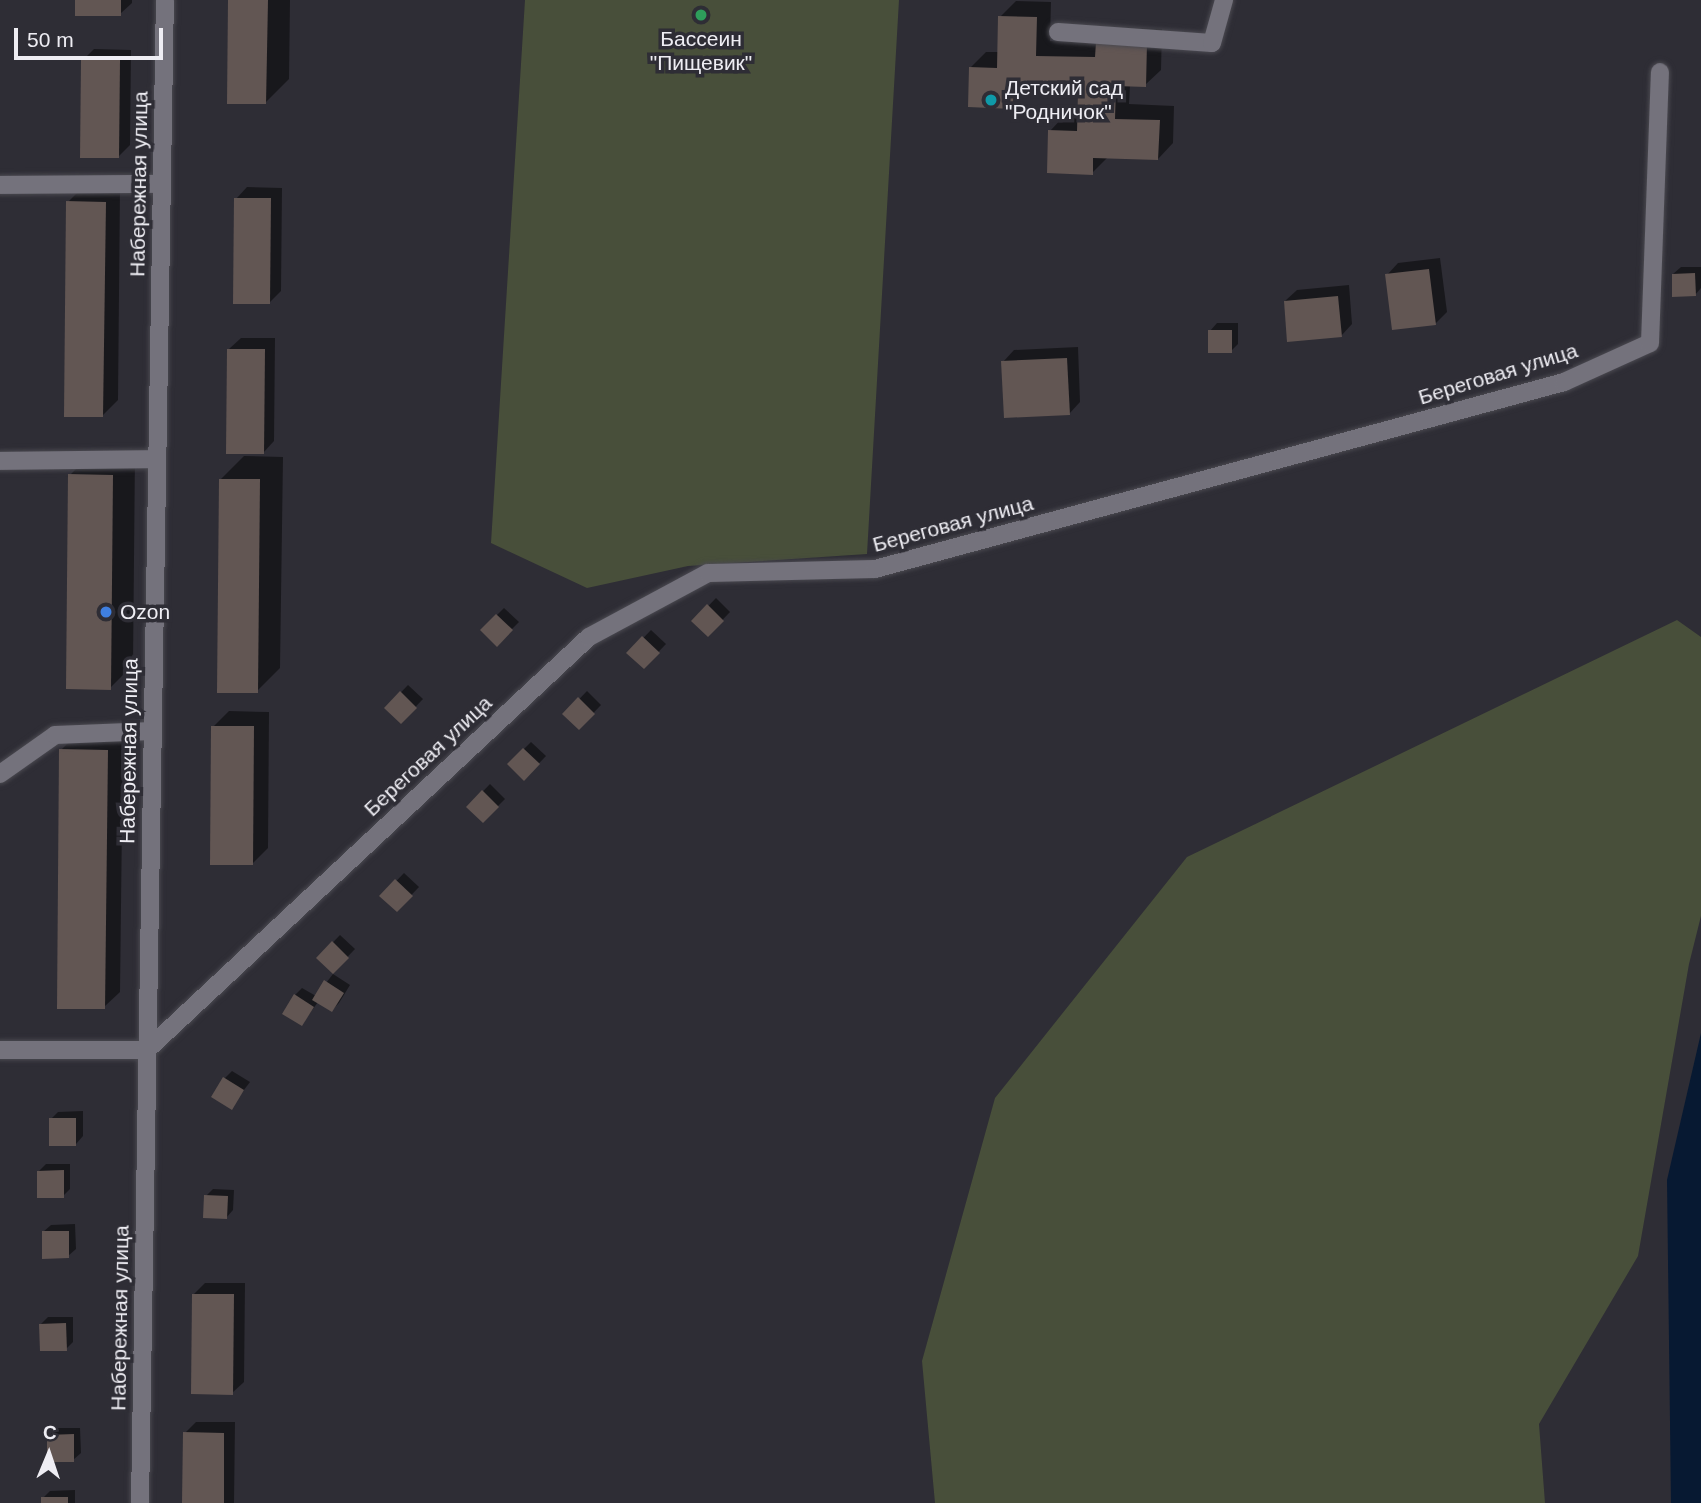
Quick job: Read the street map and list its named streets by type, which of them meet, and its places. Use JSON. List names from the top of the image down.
{
  "streets": {
    "street": ["Набережная улица", "Береговая улица"]
  },
  "crossings": [
    ["Набережная улица", "Береговая улица"]
  ],
  "places": ["Бассеин \"Пищевик\"", "Детский сад \"Родничок\"", "Ozon"],
  "scale_bar": "50 m",
  "north": "top"
}
